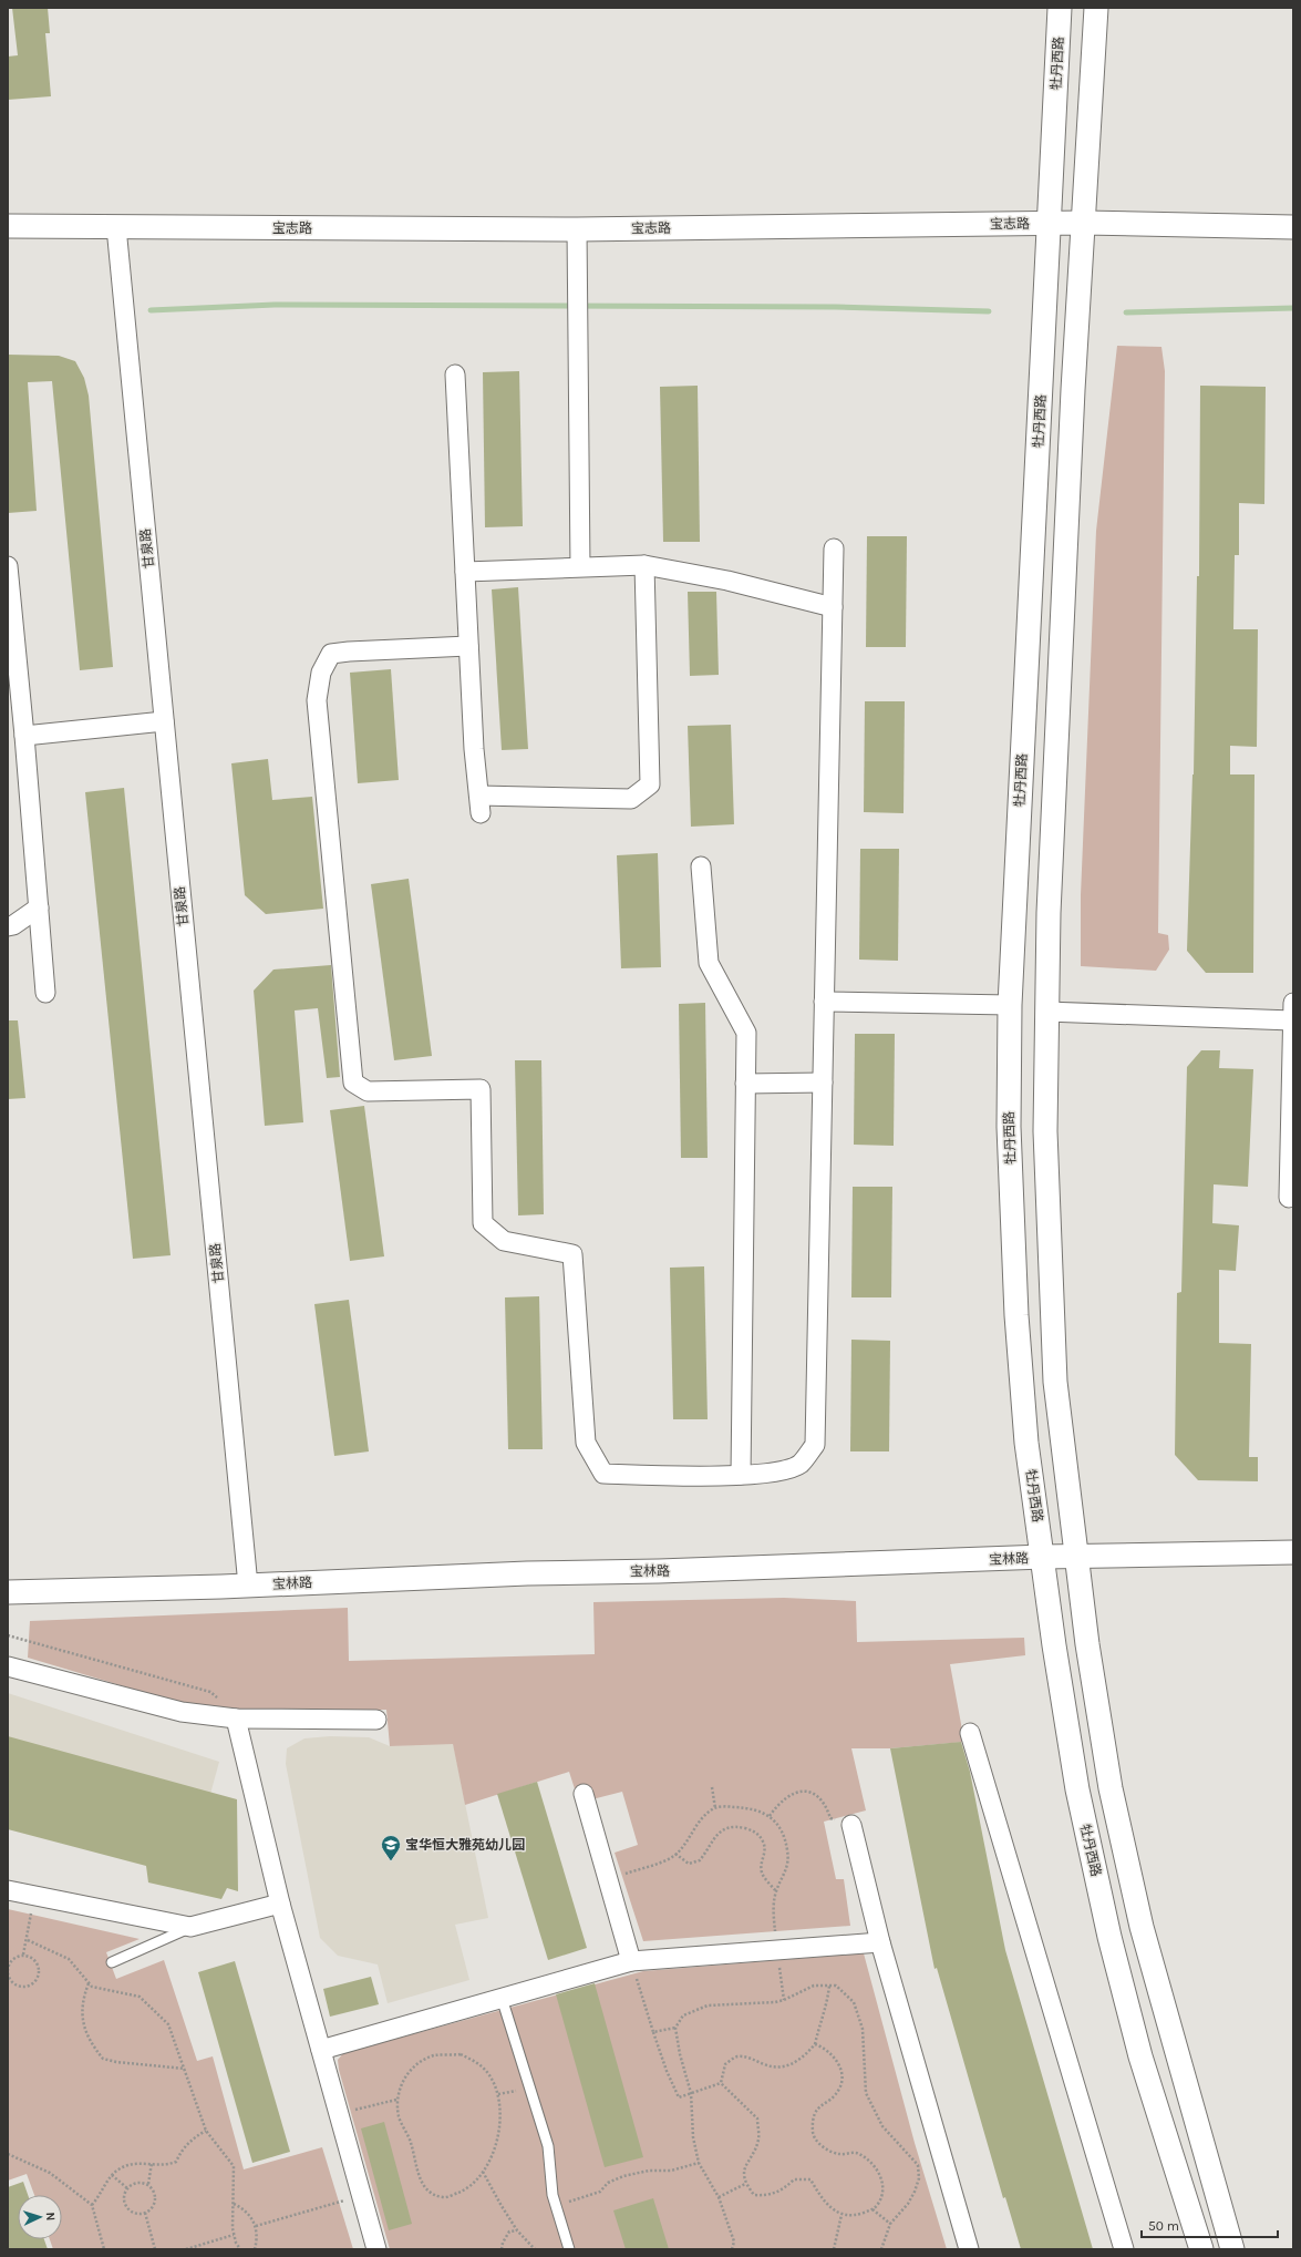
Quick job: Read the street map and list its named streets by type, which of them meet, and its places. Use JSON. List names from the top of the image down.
{
  "streets": {
    "street": [
      "牡丹西路",
      "宝志路",
      "甘泉路",
      "宝林路"
    ]
  },
  "crossings": [
    ["牡丹西路", "宝志路"],
    ["牡丹西路", "宝林路"],
    ["宝志路", "甘泉路"],
    ["甘泉路", "宝林路"]
  ],
  "places": {
    "school or university": ["宝华恒大雅苑幼儿园"]
  },
  "scale_bar": "50 m",
  "north": "right"
}
